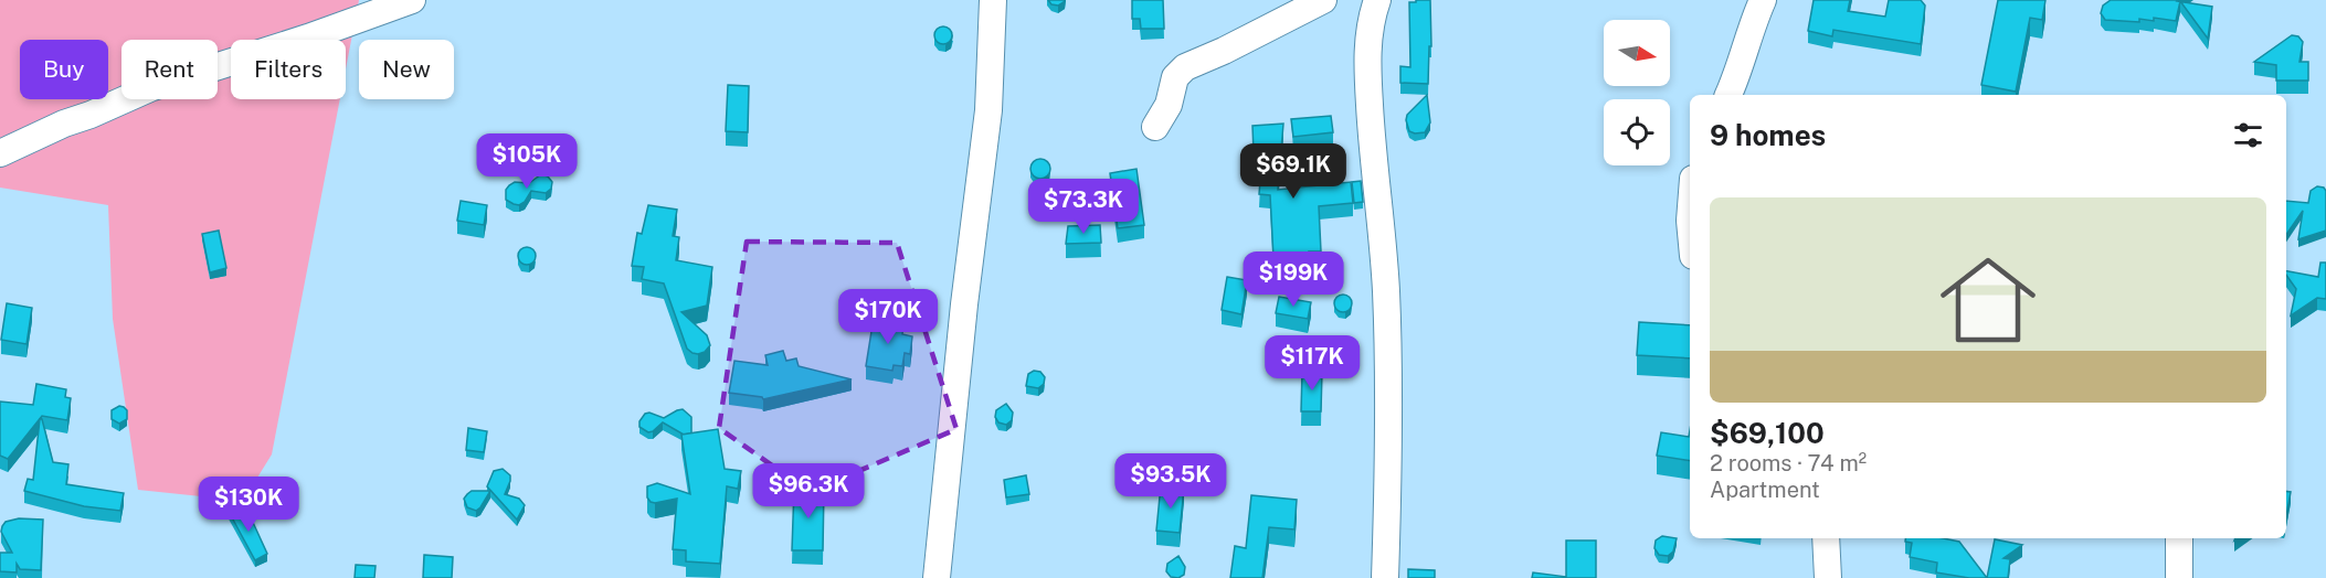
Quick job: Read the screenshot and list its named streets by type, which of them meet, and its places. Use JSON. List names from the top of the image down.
{
  "north": "right",
  "page": {
    "chip": [
      "Buy",
      "Rent",
      "Filters",
      "New"
    ],
    "heading": "9 homes",
    "price": [
      "$105K",
      "$69.1K",
      "$73.3K",
      "$199K",
      "$170K",
      "$117K",
      "$93.5K",
      "$96.3K",
      "$130K"
    ],
    "list": [
      {
        "name": "$69,100",
        "note": "2 rooms · 74 m² · Apartment"
      }
    ]
  }
}
